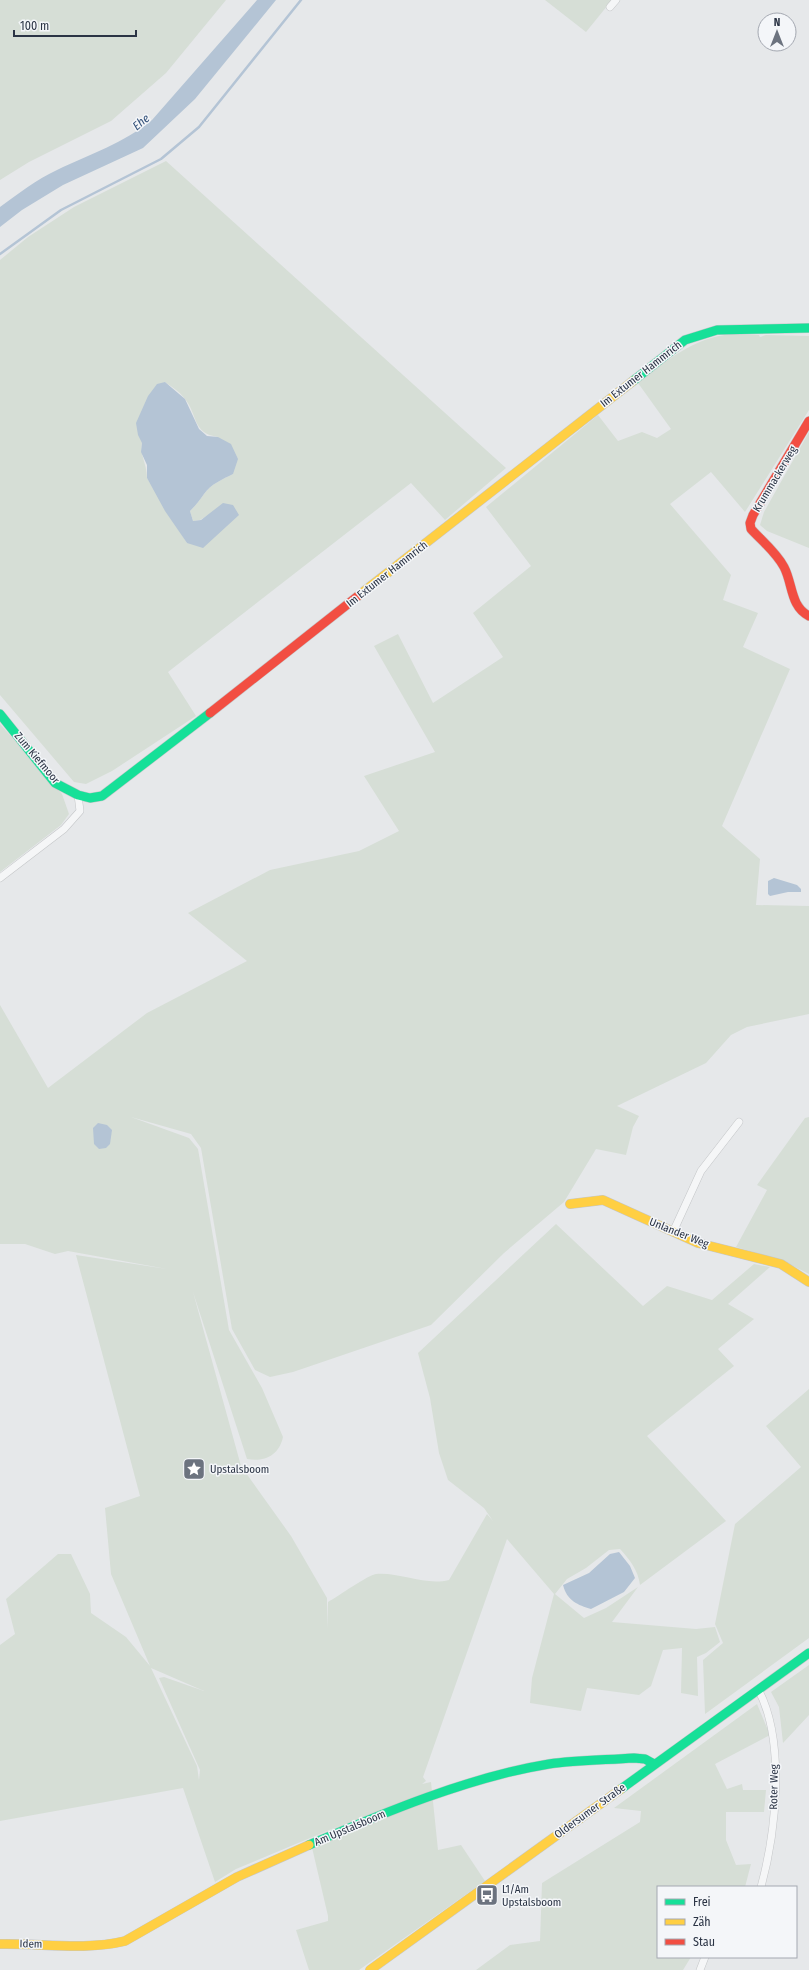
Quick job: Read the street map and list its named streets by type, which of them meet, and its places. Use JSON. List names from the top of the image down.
{
  "streets": {
    "street": [
      "Im Extumer Hammrich",
      "Krummackerweg",
      "Zum Kiefmoor",
      "Unlander Weg",
      "Roter Weg",
      "Oldersumer Straße",
      "Am Upstalsboom",
      "Idem"
    ]
  },
  "crossings": [
    ["Im Extumer Hammrich", "Zum Kiefmoor"],
    ["Roter Weg", "Oldersumer Straße"],
    ["Oldersumer Straße", "Am Upstalsboom"],
    ["Am Upstalsboom", "Idem"]
  ],
  "water": ["Ehe"],
  "places": {
    "place": ["Upstalsboom"],
    "bus stop": ["L1/Am Upstalsboom"]
  },
  "legend": ["Frei", "Zäh", "Stau"],
  "scale_bar": "100 m",
  "north": "top"
}
